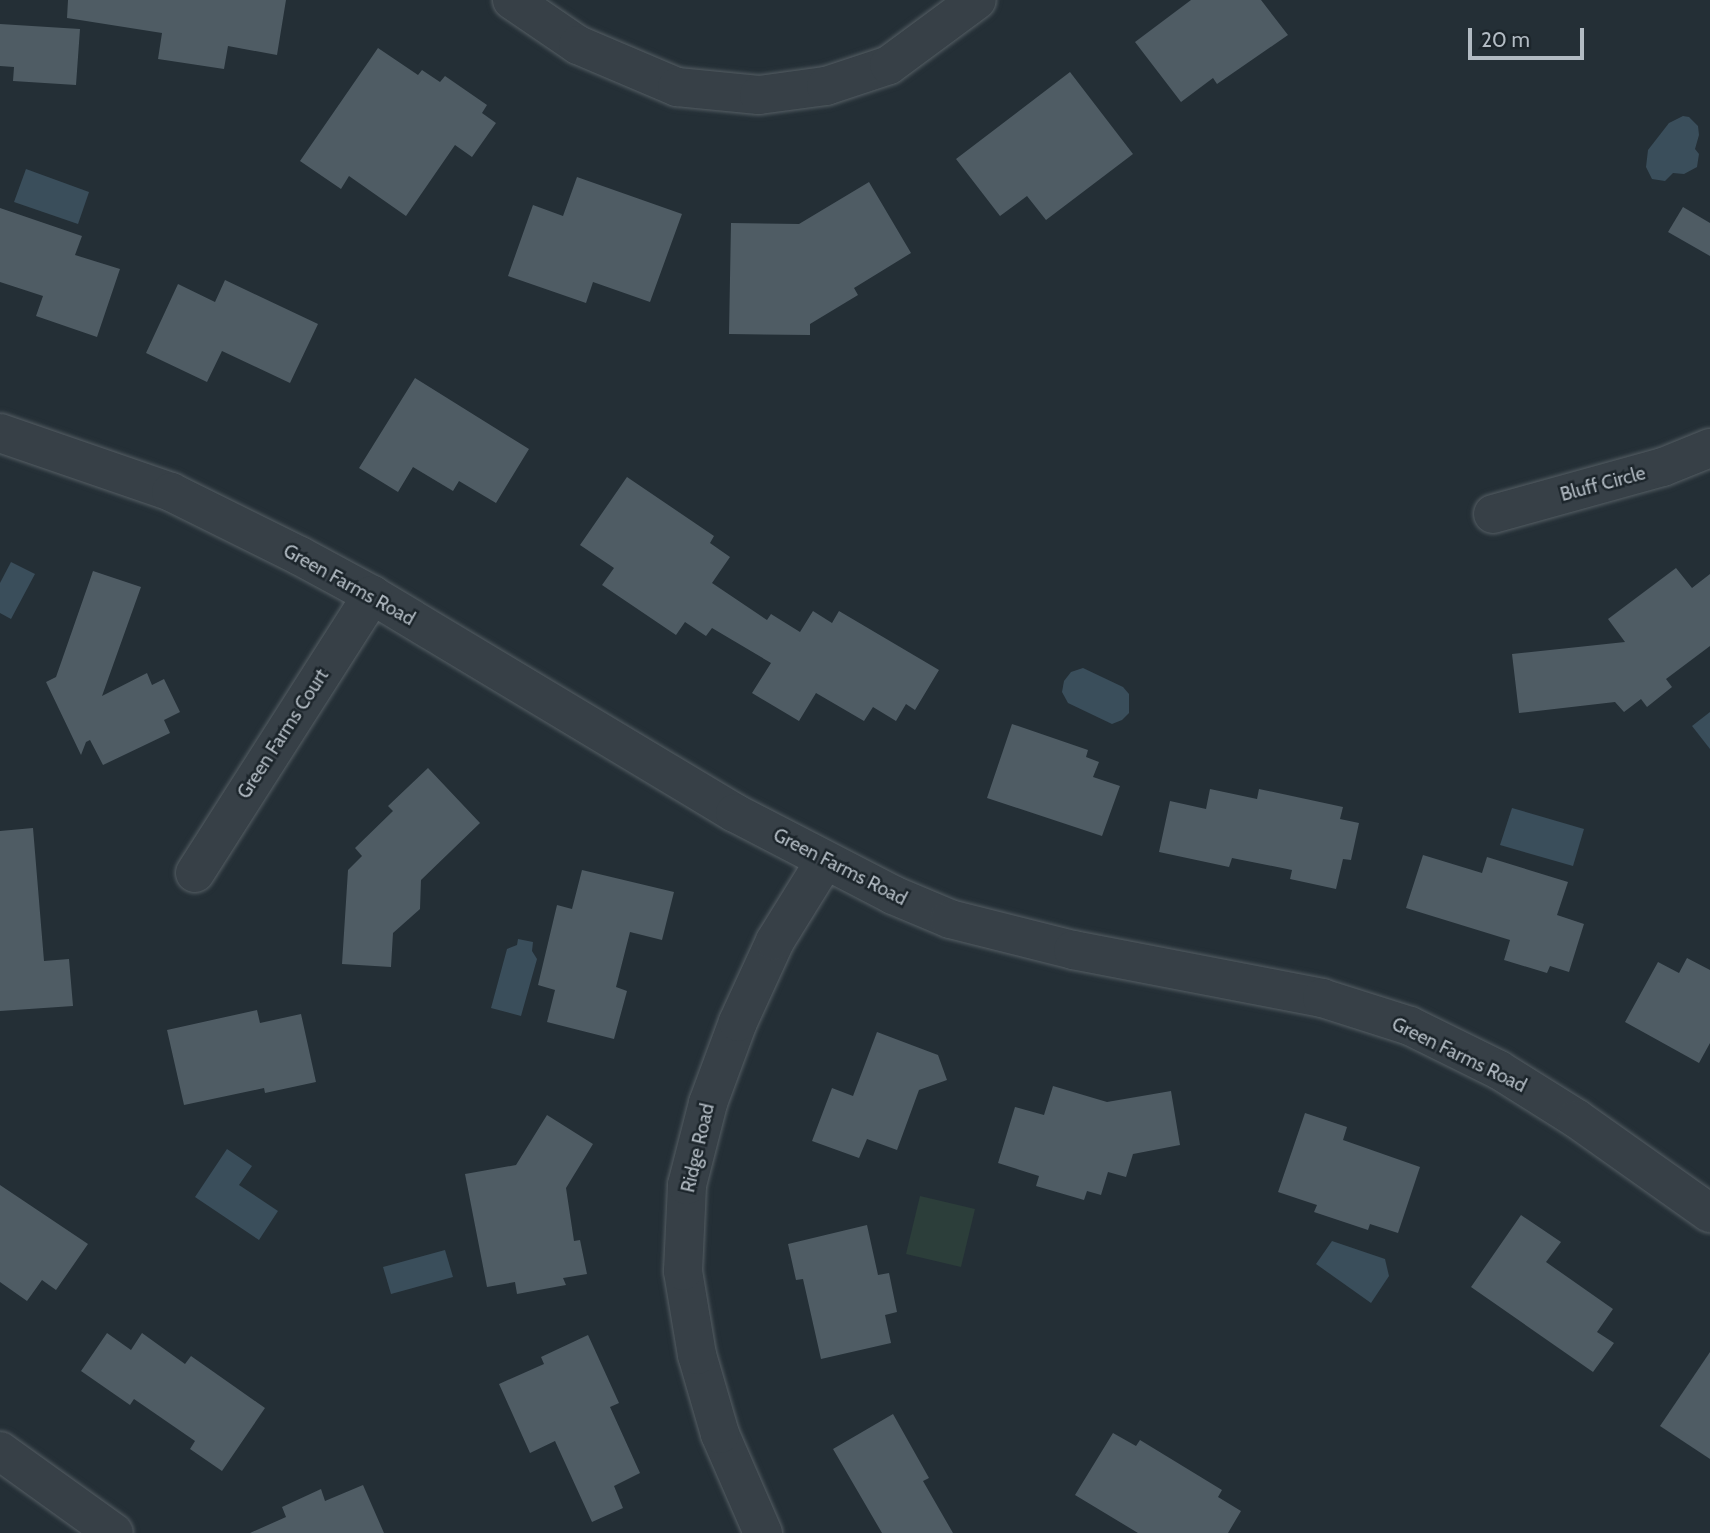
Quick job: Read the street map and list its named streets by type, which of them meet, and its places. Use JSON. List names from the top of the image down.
{
  "streets": {
    "street": [
      "Bluff Circle",
      "Green Farms Road",
      "Green Farms Court",
      "Ridge Road"
    ]
  },
  "crossings": [
    ["Green Farms Road", "Green Farms Court"],
    ["Green Farms Road", "Ridge Road"]
  ],
  "scale_bar": "20 m"
}
